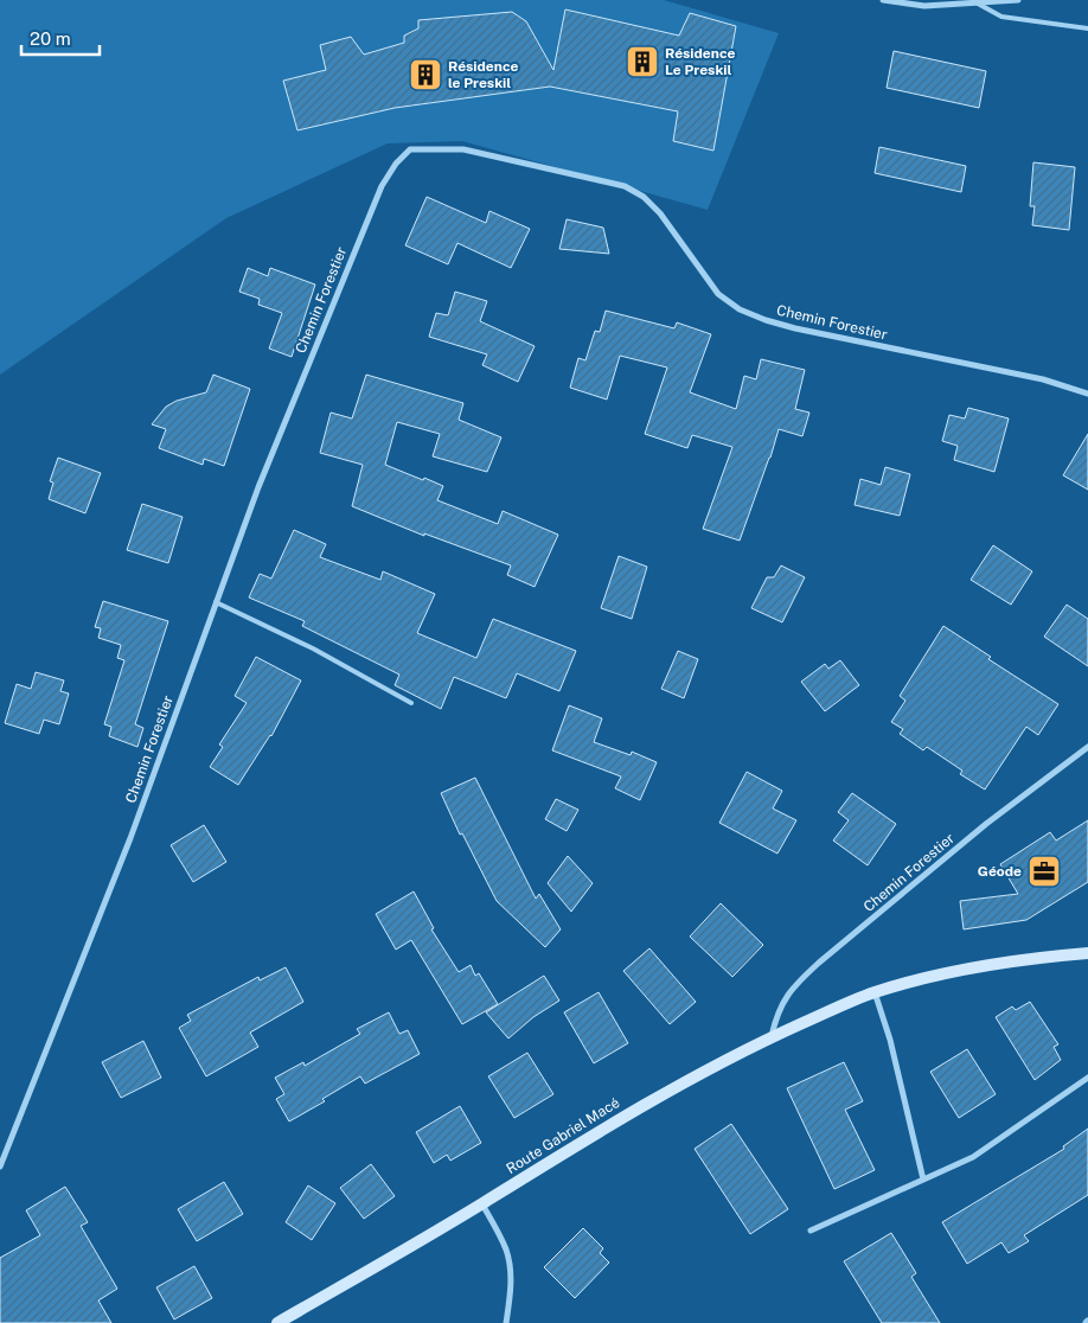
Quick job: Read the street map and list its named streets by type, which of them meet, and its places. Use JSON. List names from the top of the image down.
{
  "streets": {
    "main road": ["Route Gabriel Macé"],
    "street": ["Chemin Forestier"]
  },
  "crossings": [
    ["Chemin Forestier", "Route Gabriel Macé"]
  ],
  "places": {
    "building": ["Résidence Le Preskil", "Résidence le Preskil"],
    "office": ["Géode"]
  },
  "scale_bar": "20 m"
}
